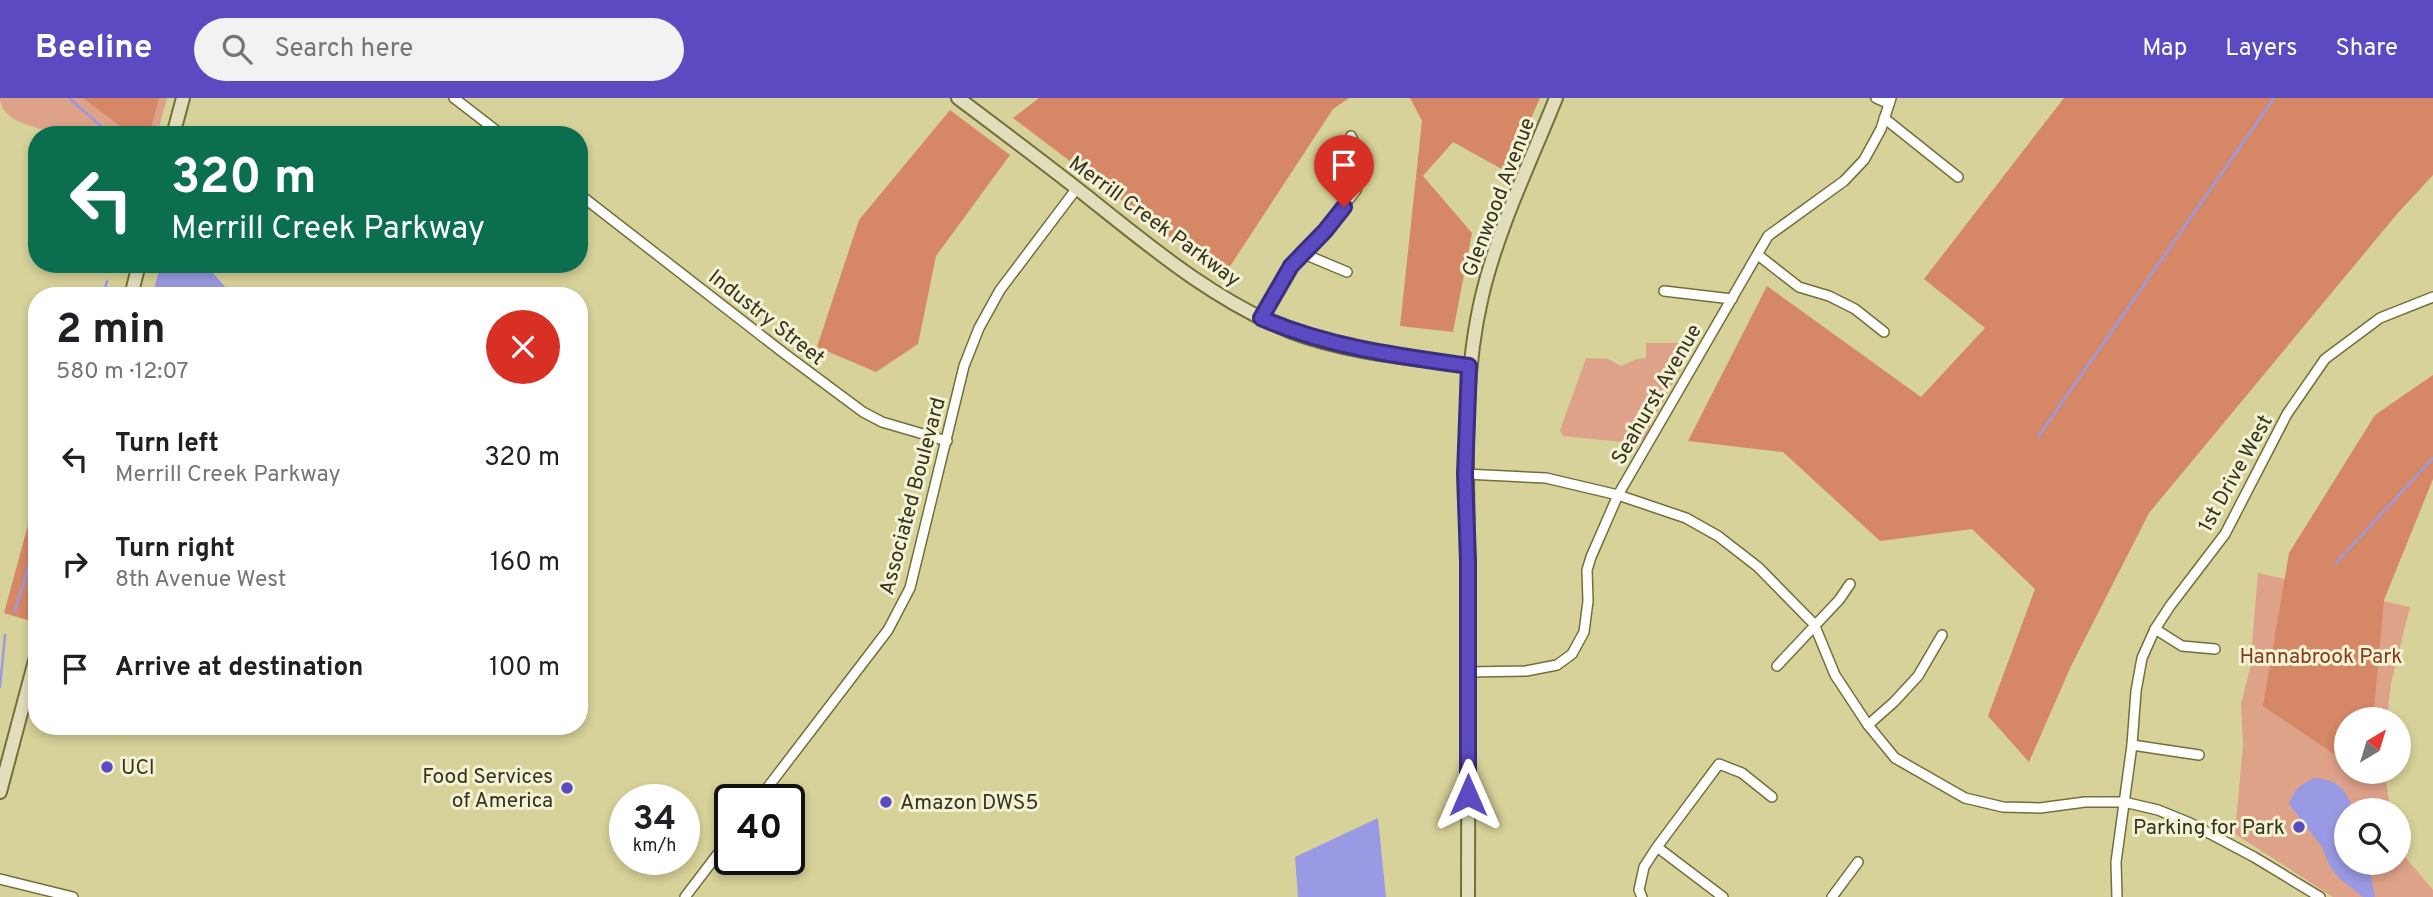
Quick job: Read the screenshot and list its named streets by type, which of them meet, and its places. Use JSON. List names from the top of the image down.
{
  "streets": {
    "street": [
      "Glenwood Avenue",
      "Merrill Creek Parkway",
      "Industry Street",
      "Seahurst Avenue",
      "1st Drive West",
      "Associated Boulevard"
    ]
  },
  "crossings": [
    ["Glenwood Avenue", "Merrill Creek Parkway"],
    ["Glenwood Avenue", "Seahurst Avenue"],
    ["Merrill Creek Parkway", "Associated Boulevard"],
    ["Industry Street", "Associated Boulevard"]
  ],
  "parks": ["Hannabrook Park"],
  "places": [
    "UCI",
    "Food Services of America",
    "Amazon DWS5",
    "Parking for Park"
  ],
  "north": "top right",
  "page": {
    "header": "Beeline",
    "search": "Search here",
    "nav": ["Map", "Layers", "Share"],
    "turn": ["320 m", "Merrill Creek Parkway"],
    "heading": ["2 min", "580 m · 12:07"],
    "list": [
      {
        "name": "Turn left",
        "note": "Merrill Creek Parkway",
        "value": "320 m"
      },
      {
        "name": "Turn right",
        "note": "8th Avenue West",
        "value": "160 m"
      },
      {
        "name": "Arrive at destination",
        "value": "100 m"
      }
    ],
    "speed": "34 km/h",
    "limit": "40"
  }
}
